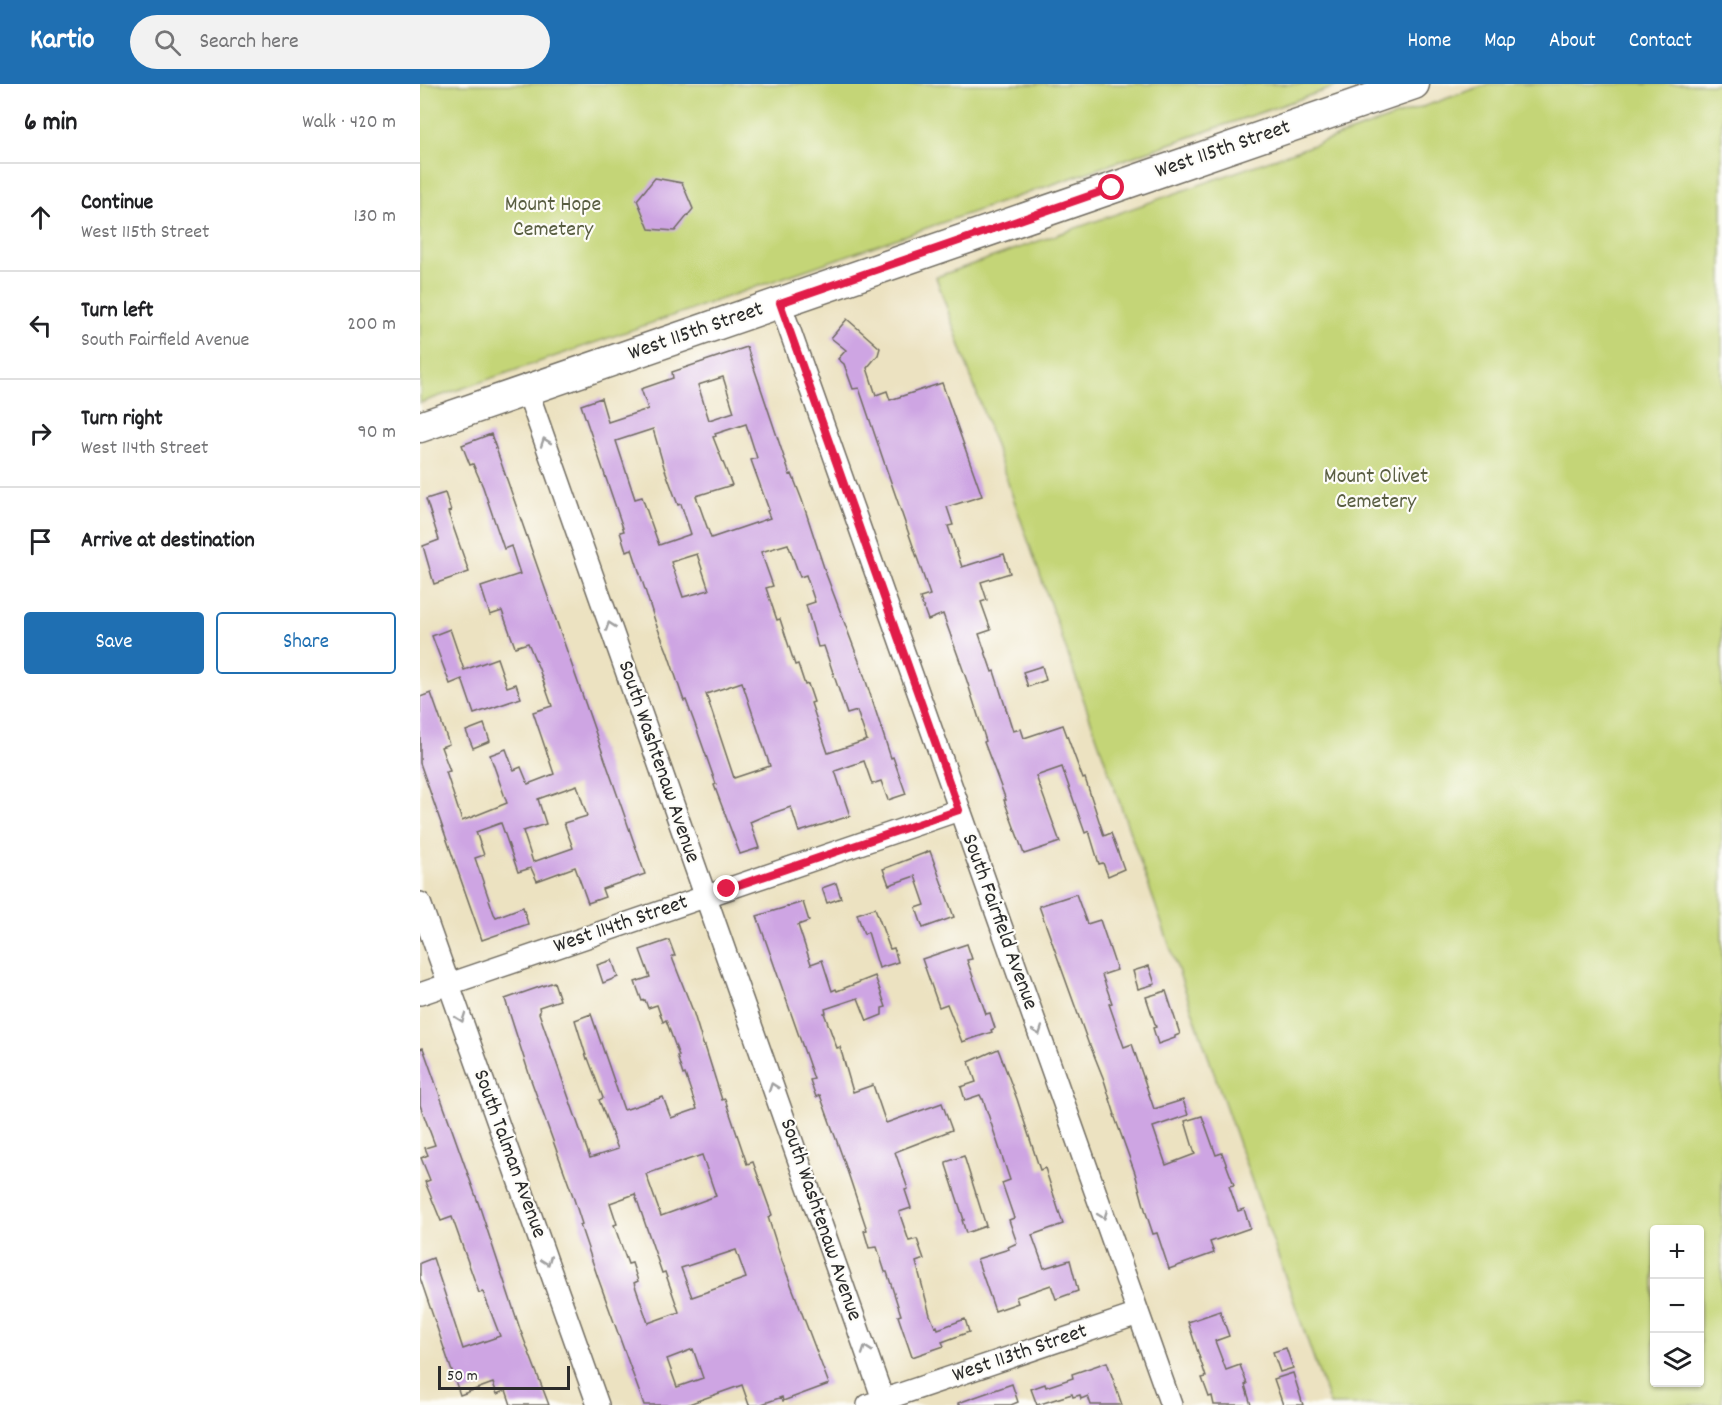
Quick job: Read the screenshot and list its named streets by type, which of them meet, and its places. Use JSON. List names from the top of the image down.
{
  "streets": {
    "street": [
      "West 115th Street",
      "South Washtenaw Avenue",
      "South Fairfield Avenue",
      "West 114th Street",
      "South Talman Avenue",
      "West 113th Street"
    ]
  },
  "crossings": [
    ["West 115th Street", "South Washtenaw Avenue"],
    ["West 115th Street", "South Fairfield Avenue"],
    ["South Washtenaw Avenue", "West 114th Street"],
    ["South Washtenaw Avenue", "West 113th Street"],
    ["South Fairfield Avenue", "West 114th Street"],
    ["South Fairfield Avenue", "West 113th Street"],
    ["West 114th Street", "South Talman Avenue"]
  ],
  "one_way": ["South Washtenaw Avenue", "South Fairfield Avenue", "South Talman Avenue"],
  "parks": ["Mount Hope Cemetery", "Mount Olivet Cemetery"],
  "scale_bar": "50 m",
  "page": {
    "header": "Kartio",
    "search": "Search here",
    "nav": [
      "Home",
      "Map",
      "About",
      "Contact"
    ],
    "heading": ["6 min", "Walk · 420 m"],
    "list": [
      ["Continue", "West 115th Street", "130 m"],
      ["Turn left", "South Fairfield Avenue", "200 m"],
      ["Turn right", "West 114th Street", "90 m"],
      "Arrive at destination"
    ],
    "buttons": ["Save", "Share"],
    "map_buttons": ["+", "−"],
    "scale": "50 m"
  }
}
